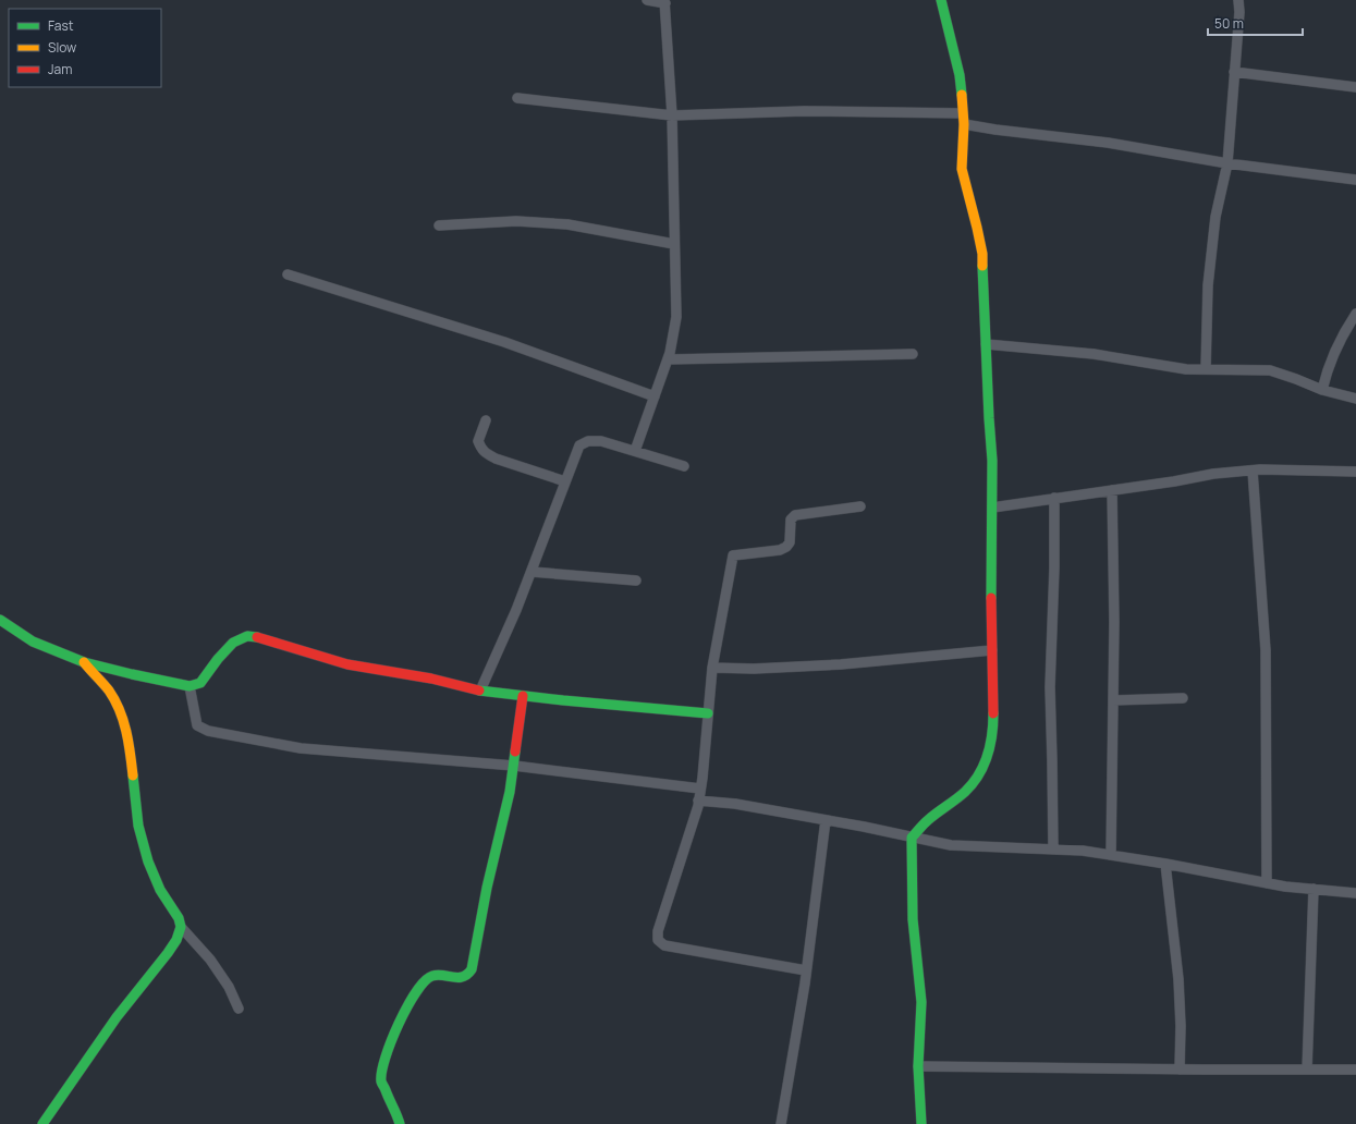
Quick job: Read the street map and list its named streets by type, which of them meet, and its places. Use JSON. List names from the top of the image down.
{
  "legend": ["Fast", "Slow", "Jam"],
  "scale_bar": "50 m"
}
